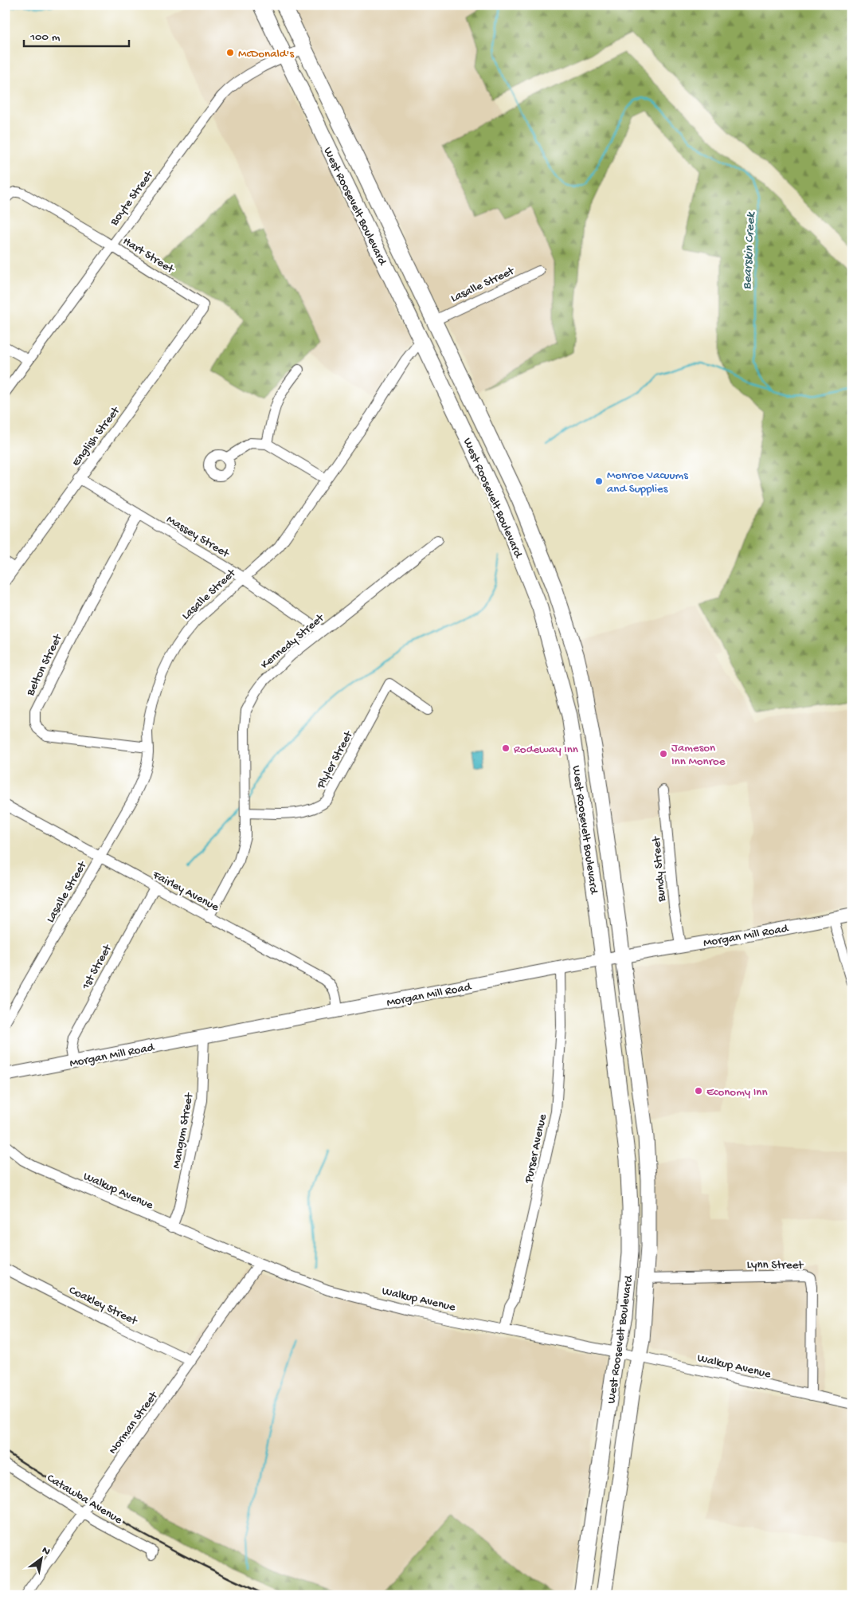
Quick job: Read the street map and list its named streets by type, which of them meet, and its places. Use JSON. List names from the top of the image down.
{
  "streets": {
    "highway": ["West Roosevelt Boulevard"],
    "main road": ["Morgan Mill Road"],
    "street": [
      "Boyte Street",
      "Hart Street",
      "Lasalle Street",
      "English Street",
      "Massey Street",
      "Kennedy Street",
      "Belton Street",
      "Plyler Street",
      "Bundy Street",
      "Fairley Avenue",
      "1st Street",
      "Mangum Street",
      "Purser Avenue",
      "Walkup Avenue",
      "Lynn Street",
      "Coakley Street",
      "Norman Street",
      "Catawba Avenue"
    ]
  },
  "crossings": [
    ["Boyte Street", "West Roosevelt Boulevard"],
    ["Boyte Street", "Hart Street"],
    ["West Roosevelt Boulevard", "Lasalle Street"],
    ["West Roosevelt Boulevard", "Morgan Mill Road"],
    ["West Roosevelt Boulevard", "Walkup Avenue"],
    ["West Roosevelt Boulevard", "Lynn Street"],
    ["Hart Street", "English Street"],
    ["Lasalle Street", "Massey Street"],
    ["Lasalle Street", "Belton Street"],
    ["Lasalle Street", "Fairley Avenue"],
    ["English Street", "Massey Street"],
    ["Massey Street", "Kennedy Street"],
    ["Massey Street", "Belton Street"],
    ["Kennedy Street", "Plyler Street"],
    ["Kennedy Street", "Fairley Avenue"],
    ["Bundy Street", "Morgan Mill Road"],
    ["Fairley Avenue", "Morgan Mill Road"],
    ["Fairley Avenue", "1st Street"],
    ["Morgan Mill Road", "1st Street"],
    ["Morgan Mill Road", "Mangum Street"],
    ["Morgan Mill Road", "Purser Avenue"],
    ["Mangum Street", "Walkup Avenue"],
    ["Purser Avenue", "Walkup Avenue"],
    ["Walkup Avenue", "Lynn Street"],
    ["Walkup Avenue", "Norman Street"],
    ["Coakley Street", "Norman Street"],
    ["Norman Street", "Catawba Avenue"]
  ],
  "water": ["Bearskin Creek"],
  "places": [
    "McDonald's",
    "Monroe Vacuums and Supplies",
    "Rodeway Inn",
    "Jameson Inn Monroe",
    "Economy Inn"
  ],
  "scale_bar": "100 m",
  "north": "top right"
}
